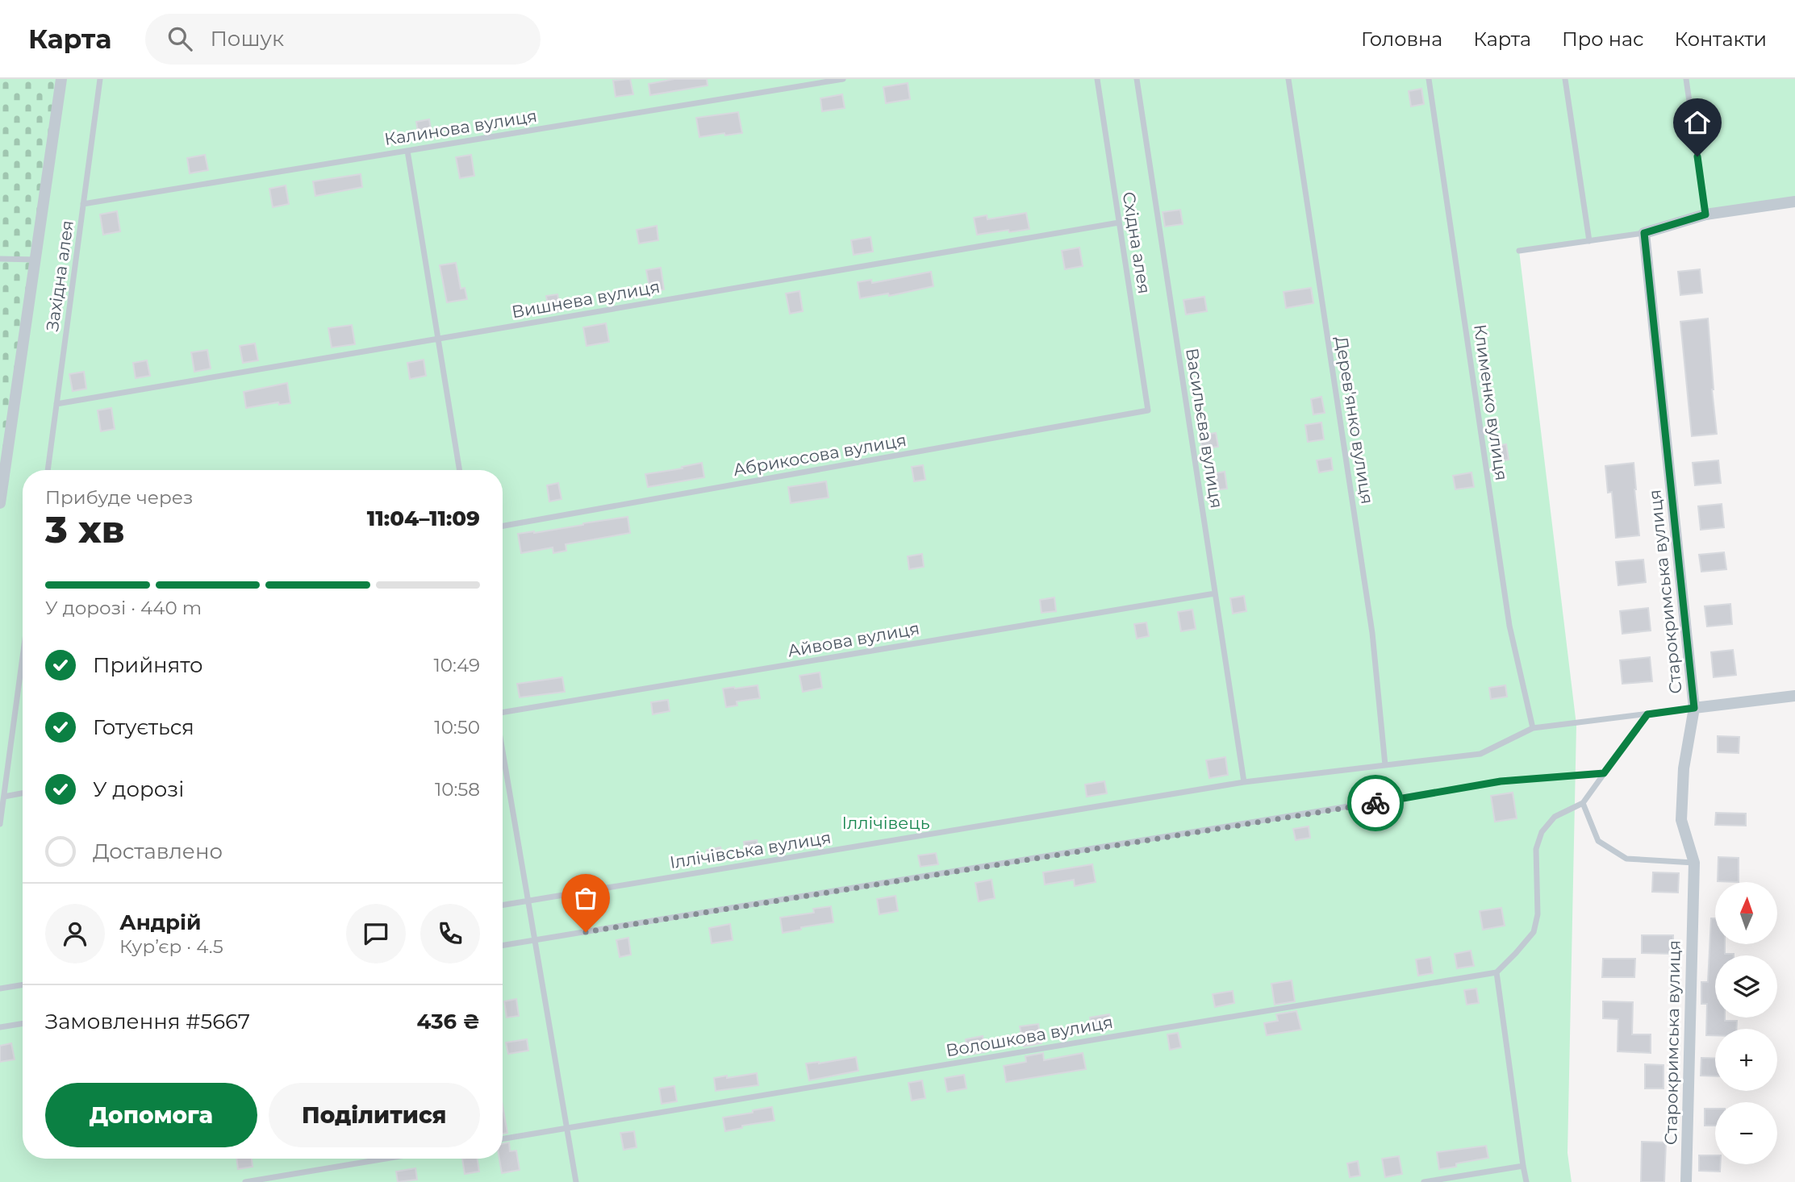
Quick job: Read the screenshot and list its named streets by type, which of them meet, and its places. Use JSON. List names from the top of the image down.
{
  "streets": {
    "street": ["Старокримська вулиця"],
    "lane": [
      "Калинова вулиця",
      "Східна алея",
      "Західна алея",
      "Вишнева вулиця",
      "Клименко вулиця",
      "Дерев'янко вулиця",
      "Васильєва вулиця",
      "Абрикосова вулиця",
      "Айвова вулиця",
      "Іллічівська вулиця",
      "Волошкова вулиця"
    ]
  },
  "crossings": [
    ["Калинова вулиця", "Західна алея"],
    ["Східна алея", "Вишнева вулиця"],
    ["Східна алея", "Абрикосова вулиця"],
    ["Західна алея", "Вишнева вулиця"],
    ["Клименко вулиця", "Іллічівська вулиця"],
    ["Дерев'янко вулиця", "Іллічівська вулиця"],
    ["Васильєва вулиця", "Айвова вулиця"],
    ["Васильєва вулиця", "Іллічівська вулиця"],
    ["Старокримська вулиця", "Іллічівська вулиця"]
  ],
  "parks": ["Іллічівець"],
  "north": "top",
  "page": {
    "header": "Карта",
    "search": "Пошук",
    "nav": [
      "Головна",
      "Карта",
      "Про нас",
      "Контакти"
    ],
    "heading": ["3 хв", "Прибуде через", "11:04–11:09"],
    "panel": [
      "Андрій",
      "Кур’єр · 4.5",
      "Замовлення #5667",
      "436 ₴"
    ],
    "bar": "У дорозі · 440 m",
    "list": [
      ["Прийнято", "10:49"],
      ["Готується", "10:50"],
      ["У дорозі", "10:58"],
      "Доставлено"
    ],
    "map_buttons": ["+", "−"],
    "buttons": ["Допомога", "Поділитися"]
  }
}
